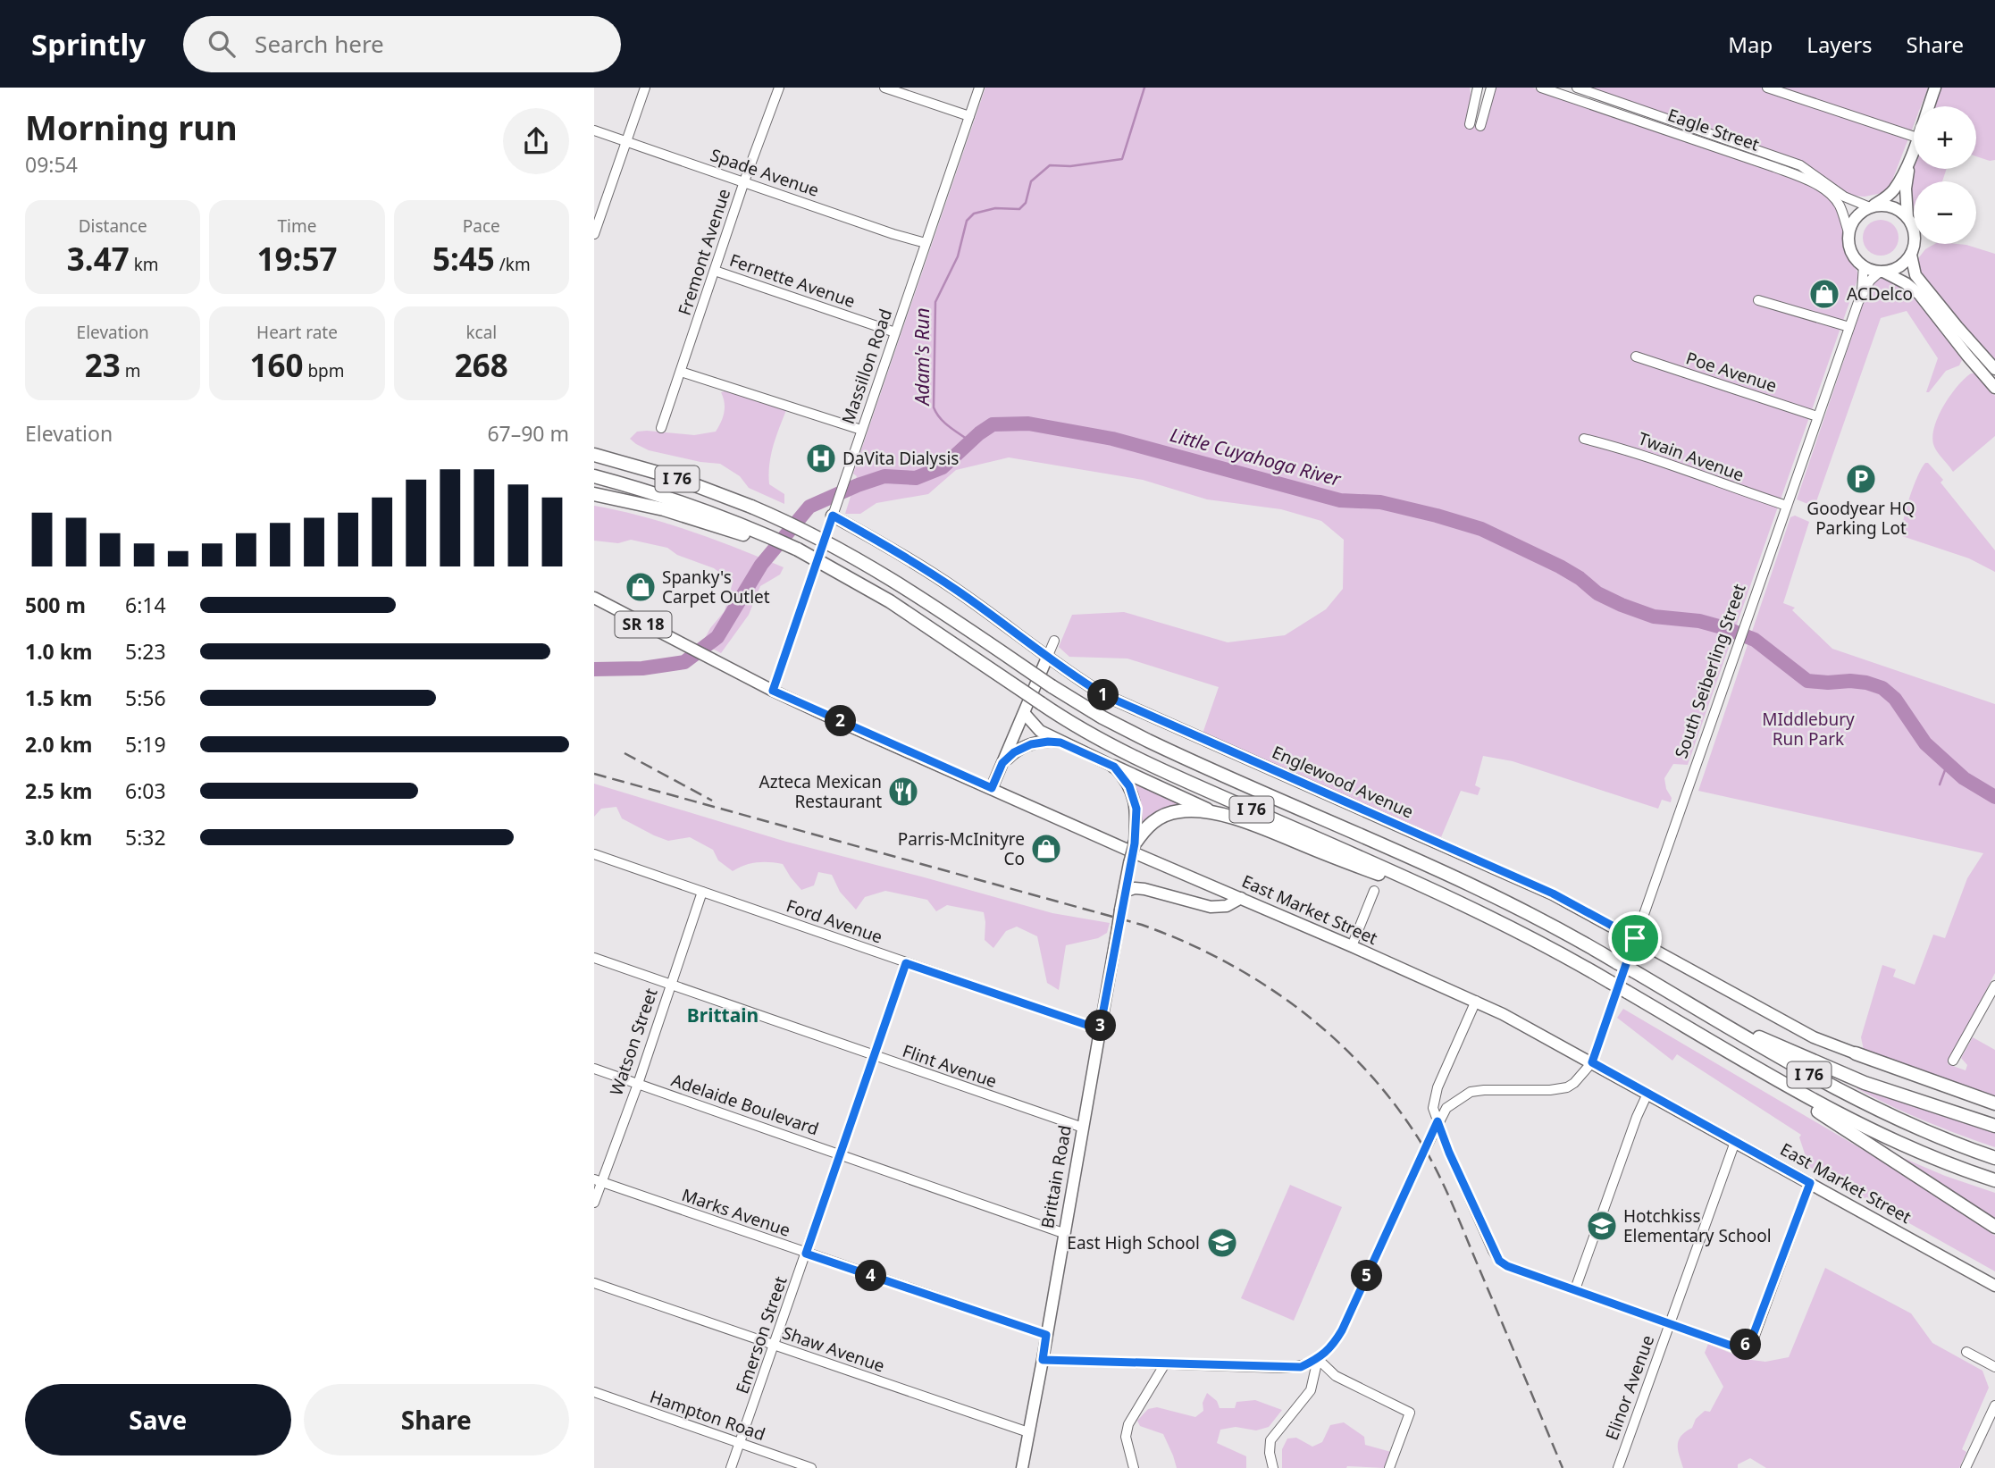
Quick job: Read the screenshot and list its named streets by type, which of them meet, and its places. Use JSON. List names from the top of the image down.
{
  "streets": {
    "highway": ["I 76"],
    "main road": [
      "SR 18",
      "Englewood Avenue",
      "East Market Street",
      "Brittain Road"
    ],
    "street": [
      "Eagle Street",
      "Spade Avenue",
      "Fremont Avenue",
      "Fernette Avenue",
      "Massillon Road",
      "Poe Avenue",
      "Twain Avenue",
      "South Seiberling Street",
      "Ford Avenue",
      "Watson Street",
      "Flint Avenue",
      "Adelaide Boulevard",
      "Marks Avenue",
      "Emerson Street",
      "Shaw Avenue",
      "Elinor Avenue",
      "Hampton Road"
    ]
  },
  "crossings": [
    ["Eagle Street", "South Seiberling Street"],
    ["Spade Avenue", "Fremont Avenue"],
    ["Spade Avenue", "Massillon Road"],
    ["Fremont Avenue", "Fernette Avenue"],
    ["Fernette Avenue", "Massillon Road"],
    ["Massillon Road", "Englewood Avenue"],
    ["Massillon Road", "East Market Street"],
    ["Poe Avenue", "South Seiberling Street"],
    ["Twain Avenue", "South Seiberling Street"],
    ["South Seiberling Street", "Englewood Avenue"],
    ["South Seiberling Street", "East Market Street"],
    ["East Market Street", "Elinor Avenue"],
    ["Ford Avenue", "Watson Street"],
    ["Ford Avenue", "Brittain Road"],
    ["Ford Avenue", "Emerson Street"],
    ["Watson Street", "Flint Avenue"],
    ["Watson Street", "Adelaide Boulevard"],
    ["Watson Street", "Marks Avenue"],
    ["Flint Avenue", "Brittain Road"],
    ["Flint Avenue", "Emerson Street"],
    ["Adelaide Boulevard", "Brittain Road"],
    ["Adelaide Boulevard", "Emerson Street"],
    ["Brittain Road", "Marks Avenue"],
    ["Brittain Road", "Shaw Avenue"],
    ["Marks Avenue", "Emerson Street"],
    ["Emerson Street", "Shaw Avenue"],
    ["Emerson Street", "Hampton Road"]
  ],
  "districts": ["Brittain"],
  "water": ["Adam's Run", "Little Cuyahoga River"],
  "parks": ["MIddlebury Run Park"],
  "places": {
    "shop": ["ACDelco", "Spanky's Carpet Outlet", "Parris-McInityre Co"],
    "hospital": ["DaVita Dialysis"],
    "parking": ["Goodyear HQ Parking Lot"],
    "restaurant": ["Azteca Mexican Restaurant"],
    "school or university": ["Hotchkiss Elementary School", "East High School"]
  },
  "page": {
    "header": "Sprintly",
    "search": "Search here",
    "nav": ["Map", "Layers", "Share"],
    "heading": ["Morning run", "09:54"],
    "map_buttons": ["+", "−"],
    "stats": [
      ["Distance", "3.47 km"],
      ["Time", "19:57"],
      ["Pace", "5:45 /km"],
      ["Elevation", "23 m"],
      ["Heart rate", "160 bpm"],
      ["kcal", "268"]
    ],
    "chart": ["Elevation", "67–90 m"],
    "list": [
      {
        "name": "500 m",
        "note": "6:14"
      },
      {
        "name": "1.0 km",
        "note": "5:23"
      },
      {
        "name": "1.5 km",
        "note": "5:56"
      },
      {
        "name": "2.0 km",
        "note": "5:19"
      },
      {
        "name": "2.5 km",
        "note": "6:03"
      },
      {
        "name": "3.0 km",
        "note": "5:32"
      }
    ],
    "pins": [
      "1",
      "2",
      "3",
      "4",
      "5",
      "6"
    ],
    "buttons": ["Save", "Share"]
  }
}
